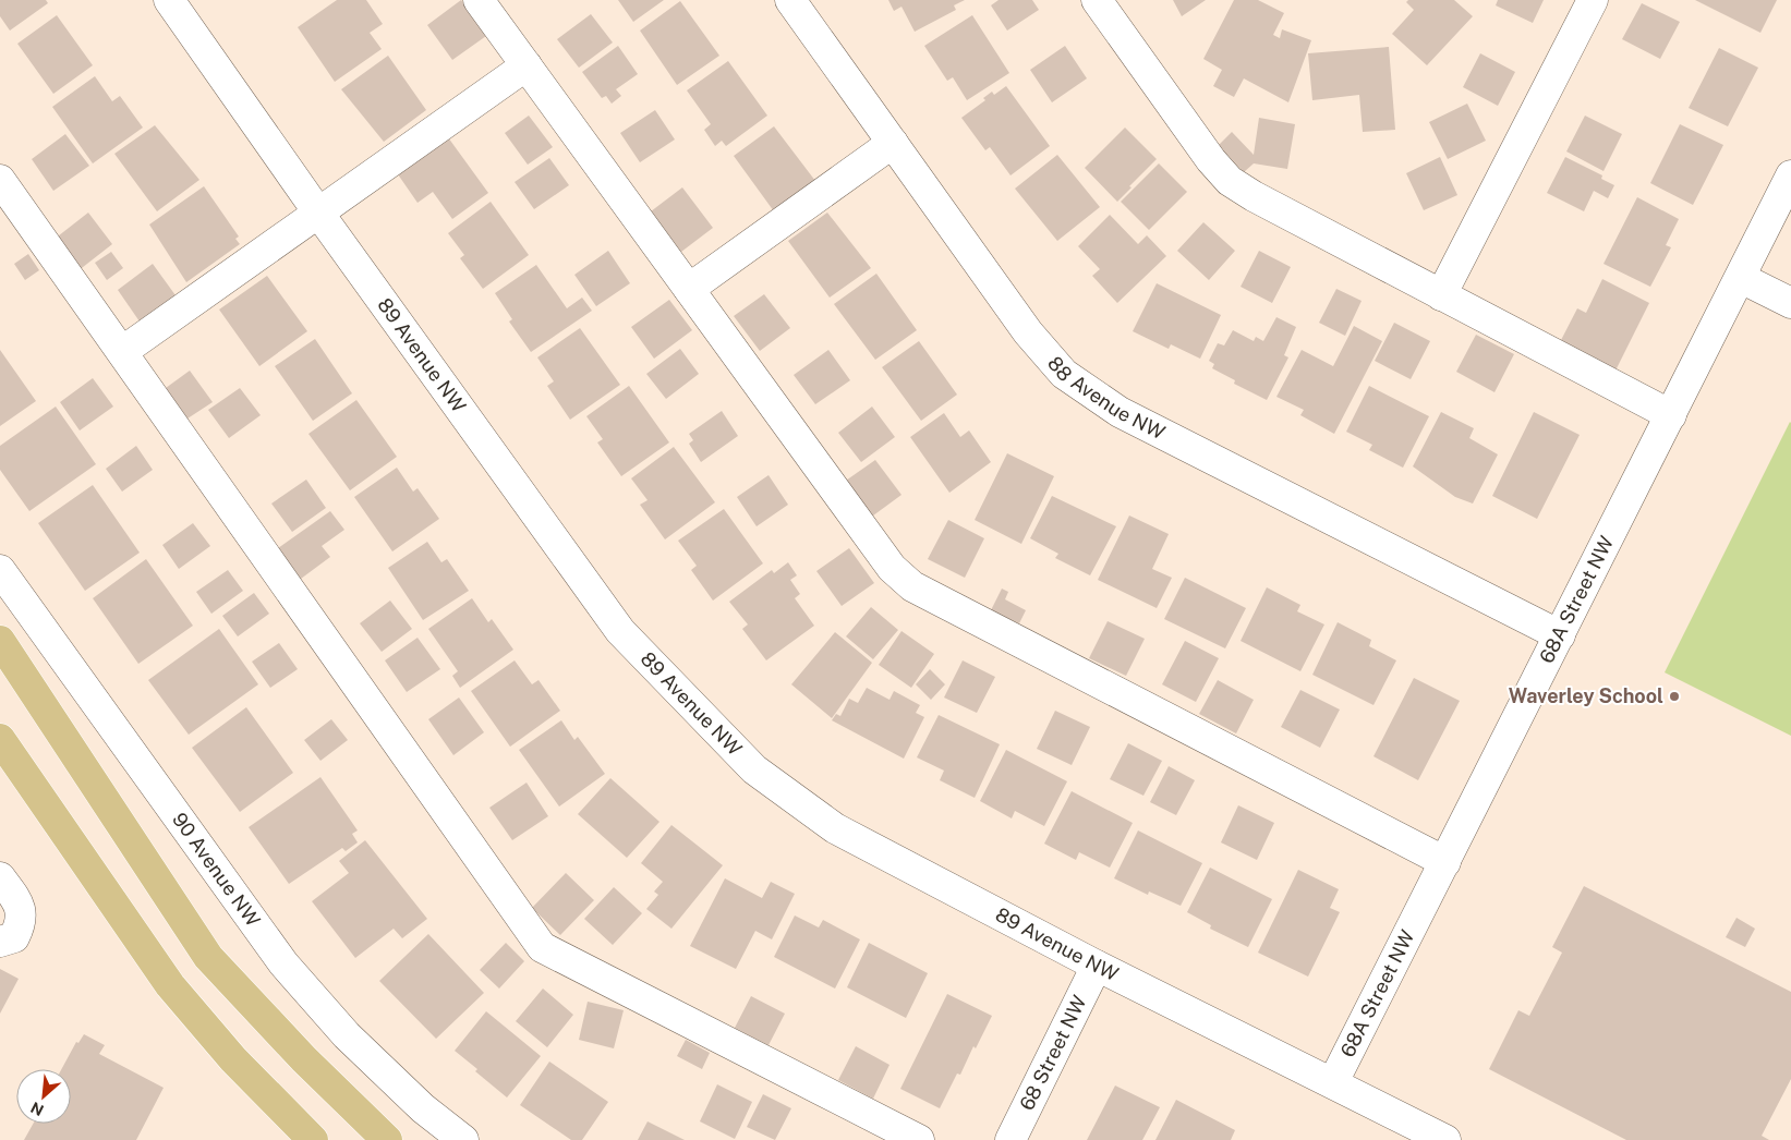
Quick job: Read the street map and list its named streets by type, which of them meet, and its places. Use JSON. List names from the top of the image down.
{
  "streets": {
    "street": [
      "89 Avenue NW",
      "88 Avenue NW",
      "68A Street NW",
      "90 Avenue NW",
      "68 Street NW"
    ]
  },
  "crossings": [
    ["89 Avenue NW", "68A Street NW"],
    ["89 Avenue NW", "68 Street NW"],
    ["88 Avenue NW", "68A Street NW"]
  ],
  "places": ["Waverley School"],
  "north": "bottom left"
}
